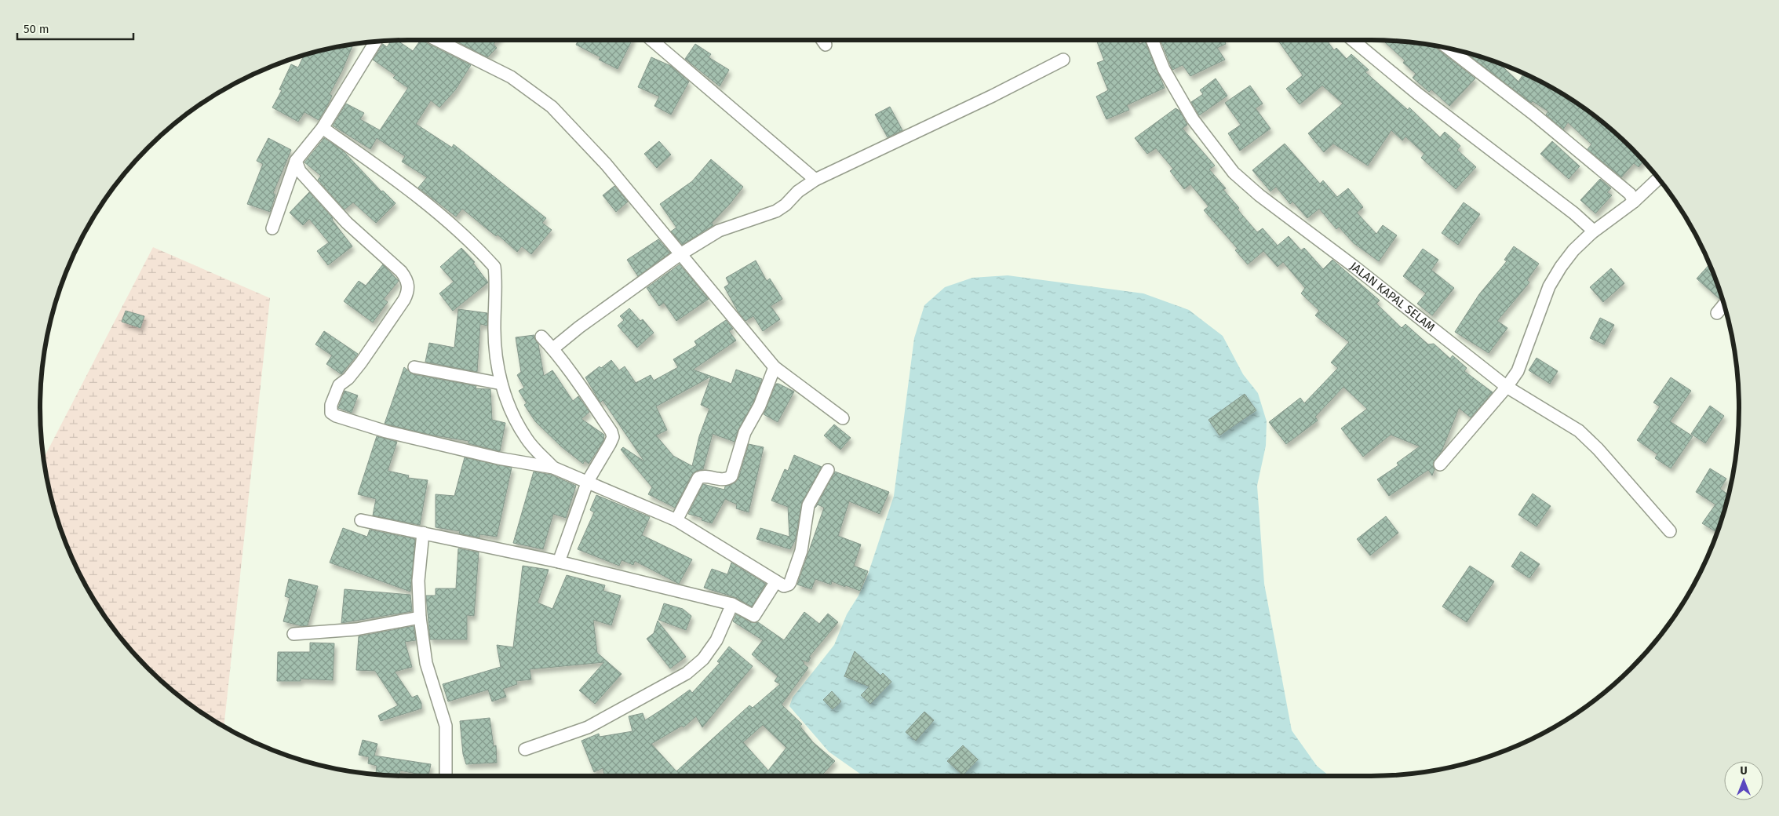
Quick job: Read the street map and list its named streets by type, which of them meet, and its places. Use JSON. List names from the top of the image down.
{
  "streets": {
    "street": ["JALAN KAPAL SELAM"]
  },
  "scale_bar": "50 m",
  "north": "top"
}
